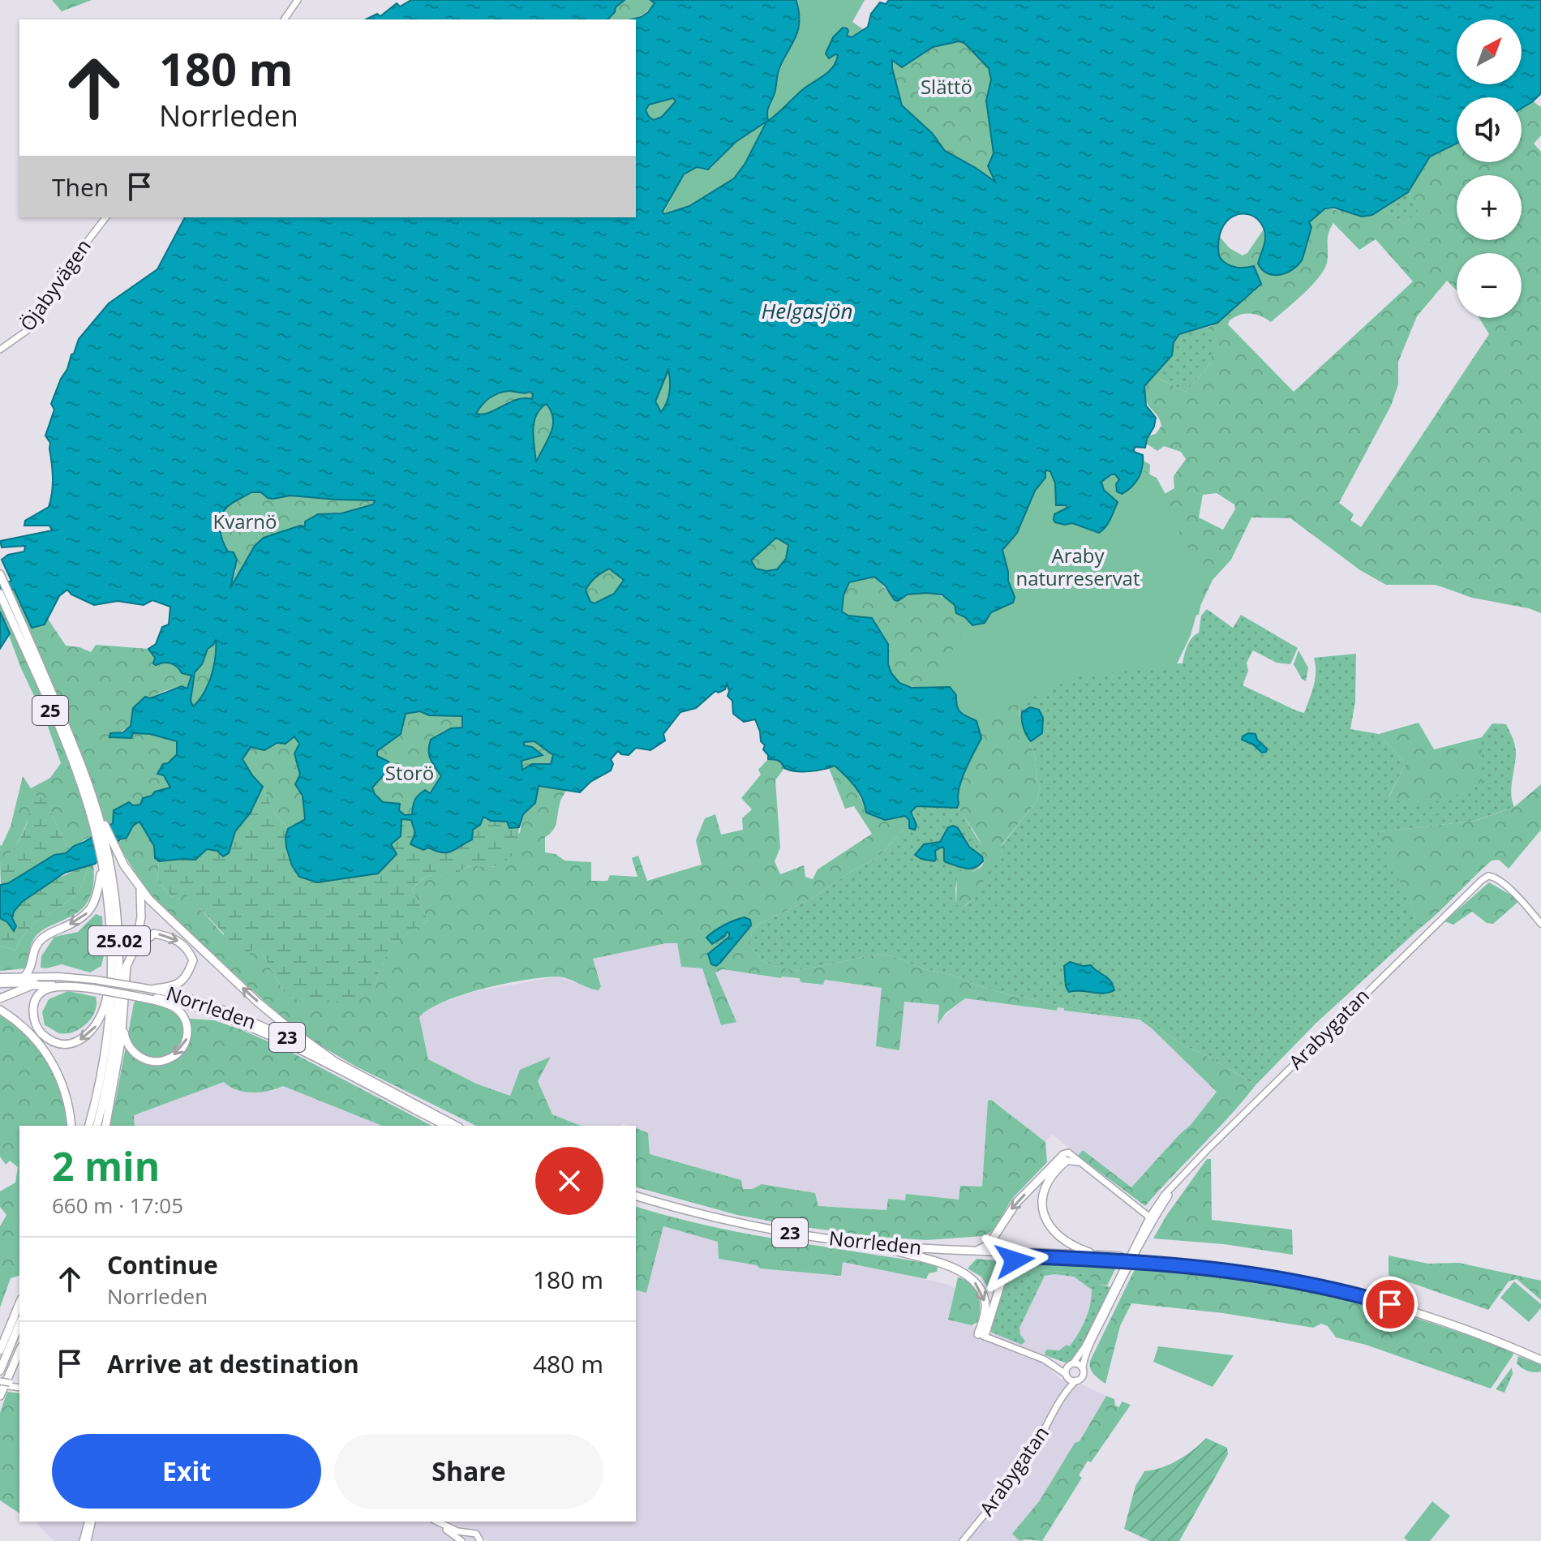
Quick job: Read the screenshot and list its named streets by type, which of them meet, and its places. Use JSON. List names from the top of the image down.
{
  "streets": {
    "highway": [
      "25",
      "25.02",
      "Norrleden",
      "23"
    ],
    "street": ["Öjabyvägen", "Arabygatan"]
  },
  "crossings": [
    ["25", "25.02"],
    ["25", "Norrleden"],
    ["Norrleden", "23"]
  ],
  "water": ["Helgasjön"],
  "parks": [
    "Slättö",
    "Kvarnö",
    "Araby naturreservat",
    "Storö"
  ],
  "north": "top right",
  "page": {
    "map_buttons": ["+", "−"],
    "turn": ["180 m", "Norrleden"],
    "then": "Then",
    "heading": ["2 min", "660 m · 17:05"],
    "list": [
      {
        "name": "Continue",
        "note": "Norrleden",
        "value": "180 m"
      },
      {
        "name": "Arrive at destination",
        "value": "480 m"
      }
    ],
    "buttons": ["Exit", "Share"]
  }
}
